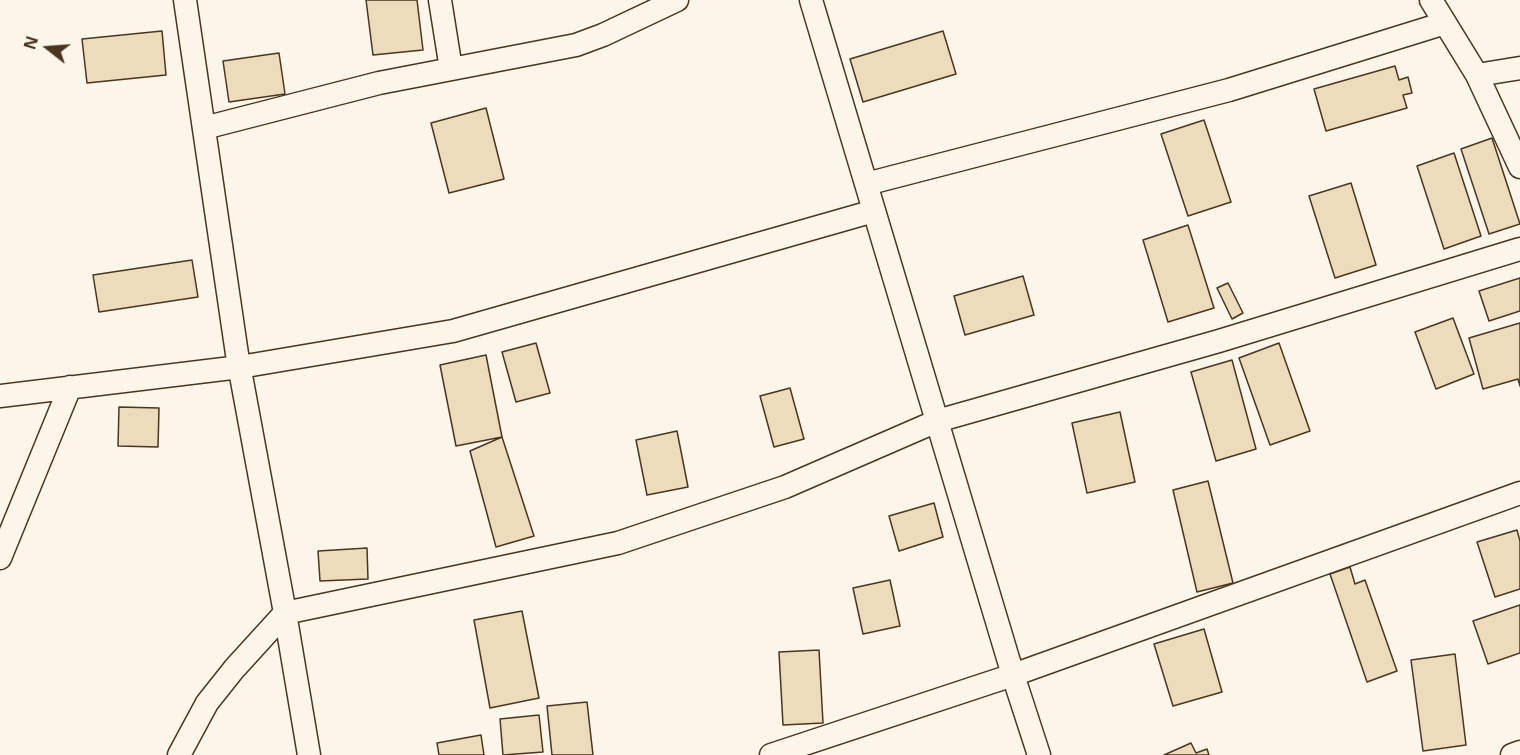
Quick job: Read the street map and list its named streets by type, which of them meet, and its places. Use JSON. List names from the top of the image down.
{
  "north": "left"
}
